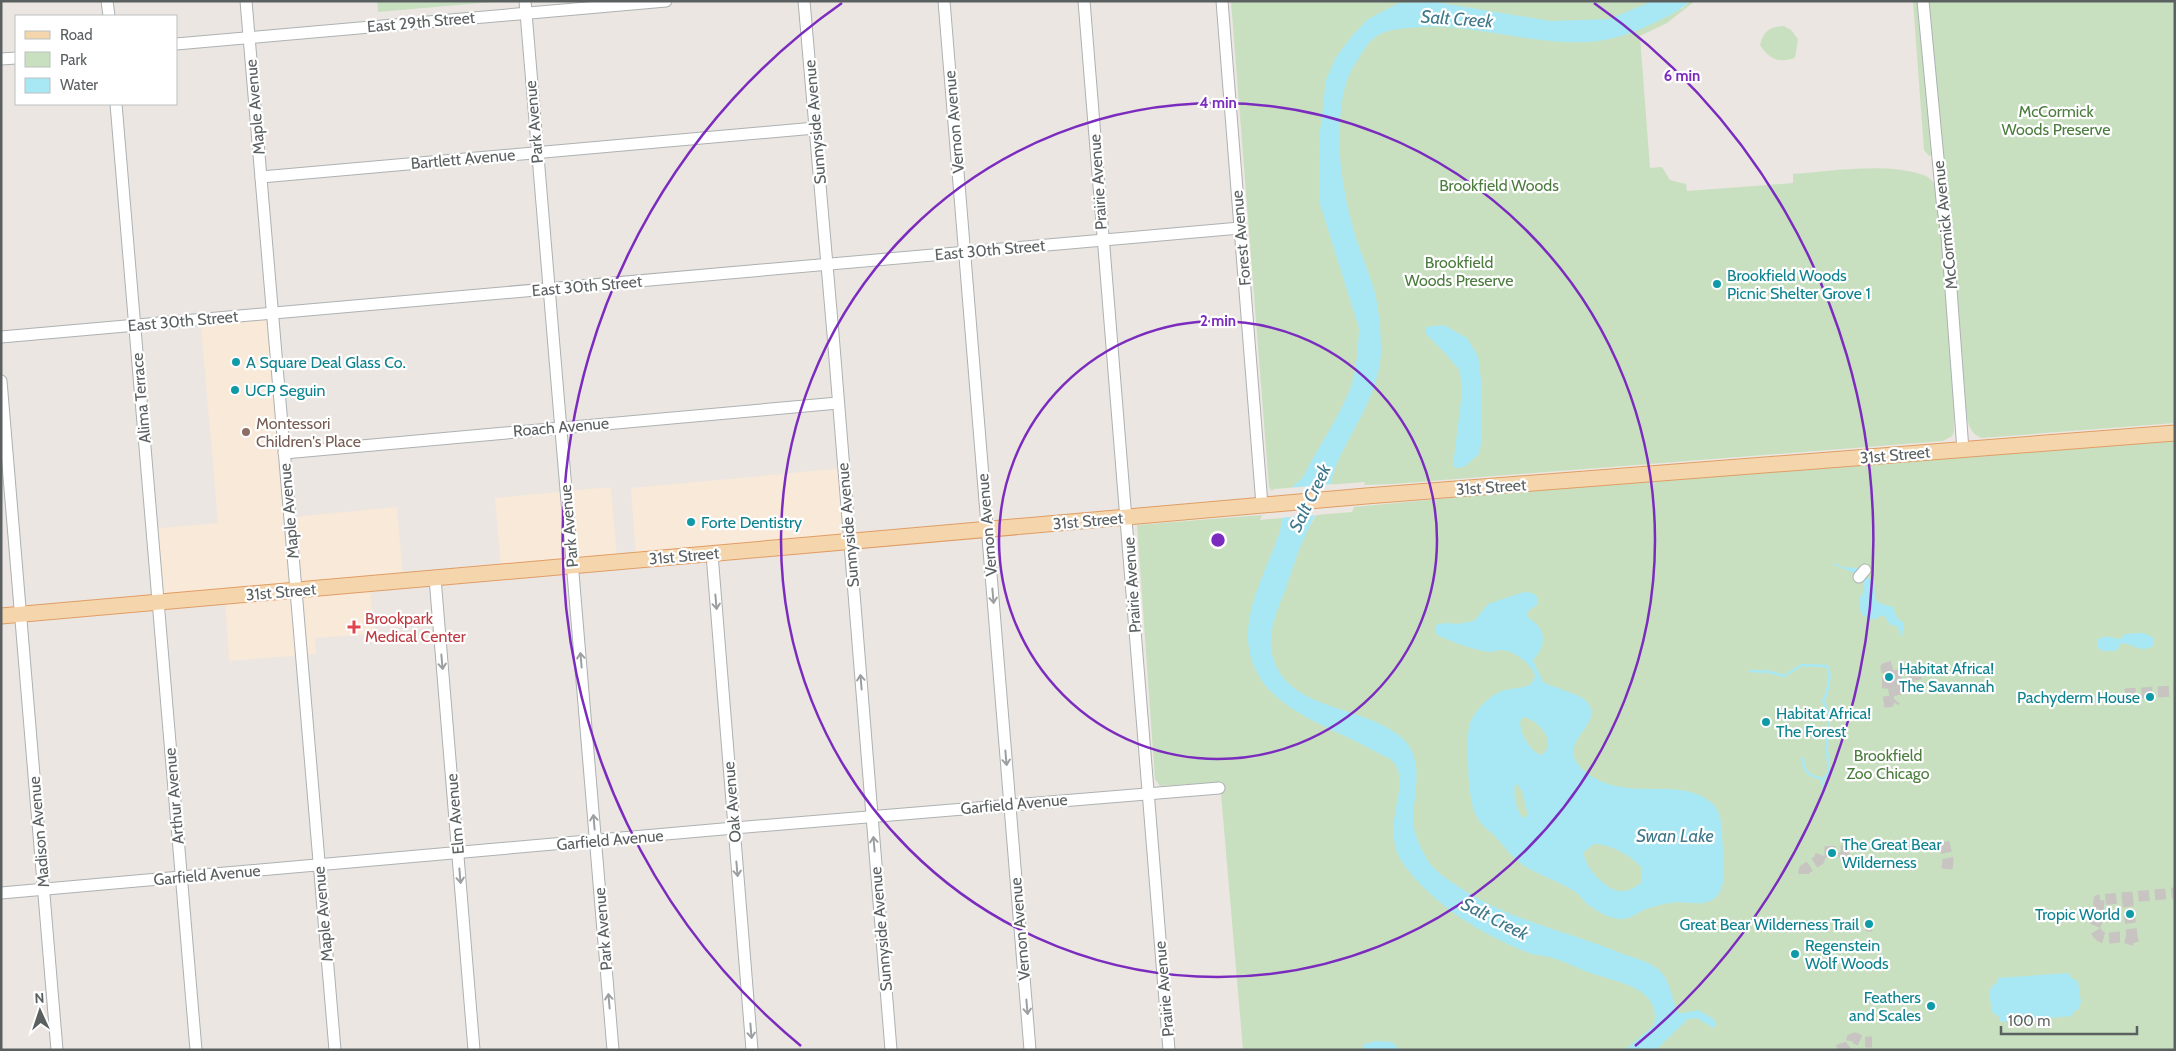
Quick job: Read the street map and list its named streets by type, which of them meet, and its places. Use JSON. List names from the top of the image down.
{
  "streets": {
    "main road": ["31st Street"],
    "street": [
      "East 29th Street",
      "Maple Avenue",
      "Park Avenue",
      "Sunnyside Avenue",
      "Vernon Avenue",
      "Bartlett Avenue",
      "Prairie Avenue",
      "McCormick Avenue",
      "Forest Avenue",
      "East 30th Street",
      "Alima Terrace",
      "Roach Avenue",
      "Arthur Avenue",
      "Oak Avenue",
      "Garfield Avenue",
      "Elm Avenue",
      "Madison Avenue"
    ]
  },
  "crossings": [
    ["East 29th Street", "Maple Avenue"],
    ["East 29th Street", "Park Avenue"],
    ["Maple Avenue", "Bartlett Avenue"],
    ["Maple Avenue", "East 30th Street"],
    ["Maple Avenue", "Roach Avenue"],
    ["Maple Avenue", "31st Street"],
    ["Maple Avenue", "Garfield Avenue"],
    ["Park Avenue", "Bartlett Avenue"],
    ["Park Avenue", "East 30th Street"],
    ["Park Avenue", "Roach Avenue"],
    ["Park Avenue", "31st Street"],
    ["Park Avenue", "Garfield Avenue"],
    ["Sunnyside Avenue", "Bartlett Avenue"],
    ["Sunnyside Avenue", "East 30th Street"],
    ["Sunnyside Avenue", "Roach Avenue"],
    ["Sunnyside Avenue", "31st Street"],
    ["Sunnyside Avenue", "Garfield Avenue"],
    ["Vernon Avenue", "East 30th Street"],
    ["Vernon Avenue", "31st Street"],
    ["Vernon Avenue", "Garfield Avenue"],
    ["Prairie Avenue", "East 30th Street"],
    ["Prairie Avenue", "31st Street"],
    ["Prairie Avenue", "Garfield Avenue"],
    ["McCormick Avenue", "31st Street"],
    ["Forest Avenue", "East 30th Street"],
    ["Forest Avenue", "31st Street"],
    ["East 30th Street", "Alima Terrace"],
    ["Alima Terrace", "31st Street"],
    ["Alima Terrace", "Arthur Avenue"],
    ["31st Street", "Arthur Avenue"],
    ["31st Street", "Oak Avenue"],
    ["31st Street", "Elm Avenue"],
    ["31st Street", "Madison Avenue"],
    ["Arthur Avenue", "Garfield Avenue"],
    ["Oak Avenue", "Garfield Avenue"],
    ["Garfield Avenue", "Elm Avenue"],
    ["Garfield Avenue", "Madison Avenue"]
  ],
  "one_way": [
    "Park Avenue",
    "Sunnyside Avenue",
    "Vernon Avenue",
    "Oak Avenue",
    "Elm Avenue"
  ],
  "water": ["Salt Creek", "Swan Lake"],
  "parks": [
    "McCormick Woods Preserve",
    "Brookfield Woods",
    "Brookfield Woods Preserve",
    "Brookfield Zoo Chicago"
  ],
  "places": {
    "other": [
      "Brookfield Woods Picnic Shelter Grove 1",
      "A Square Deal Glass Co.",
      "UCP Seguin",
      "Montessori Children's Place",
      "Forte Dentistry",
      "Habitat Africa! The Savannah",
      "Pachyderm House",
      "Habitat Africa! The Forest",
      "The Great Bear Wilderness",
      "Tropic World",
      "Great Bear Wilderness Trail",
      "Regenstein Wolf Woods",
      "Feathers and Scales"
    ],
    "health": ["Brookpark Medical Center"]
  },
  "legend": ["Road", "Park", "Water"],
  "scale_bar": "100 m",
  "north": "top",
  "rings": ["6 min", "4 min", "2 min"]
}
